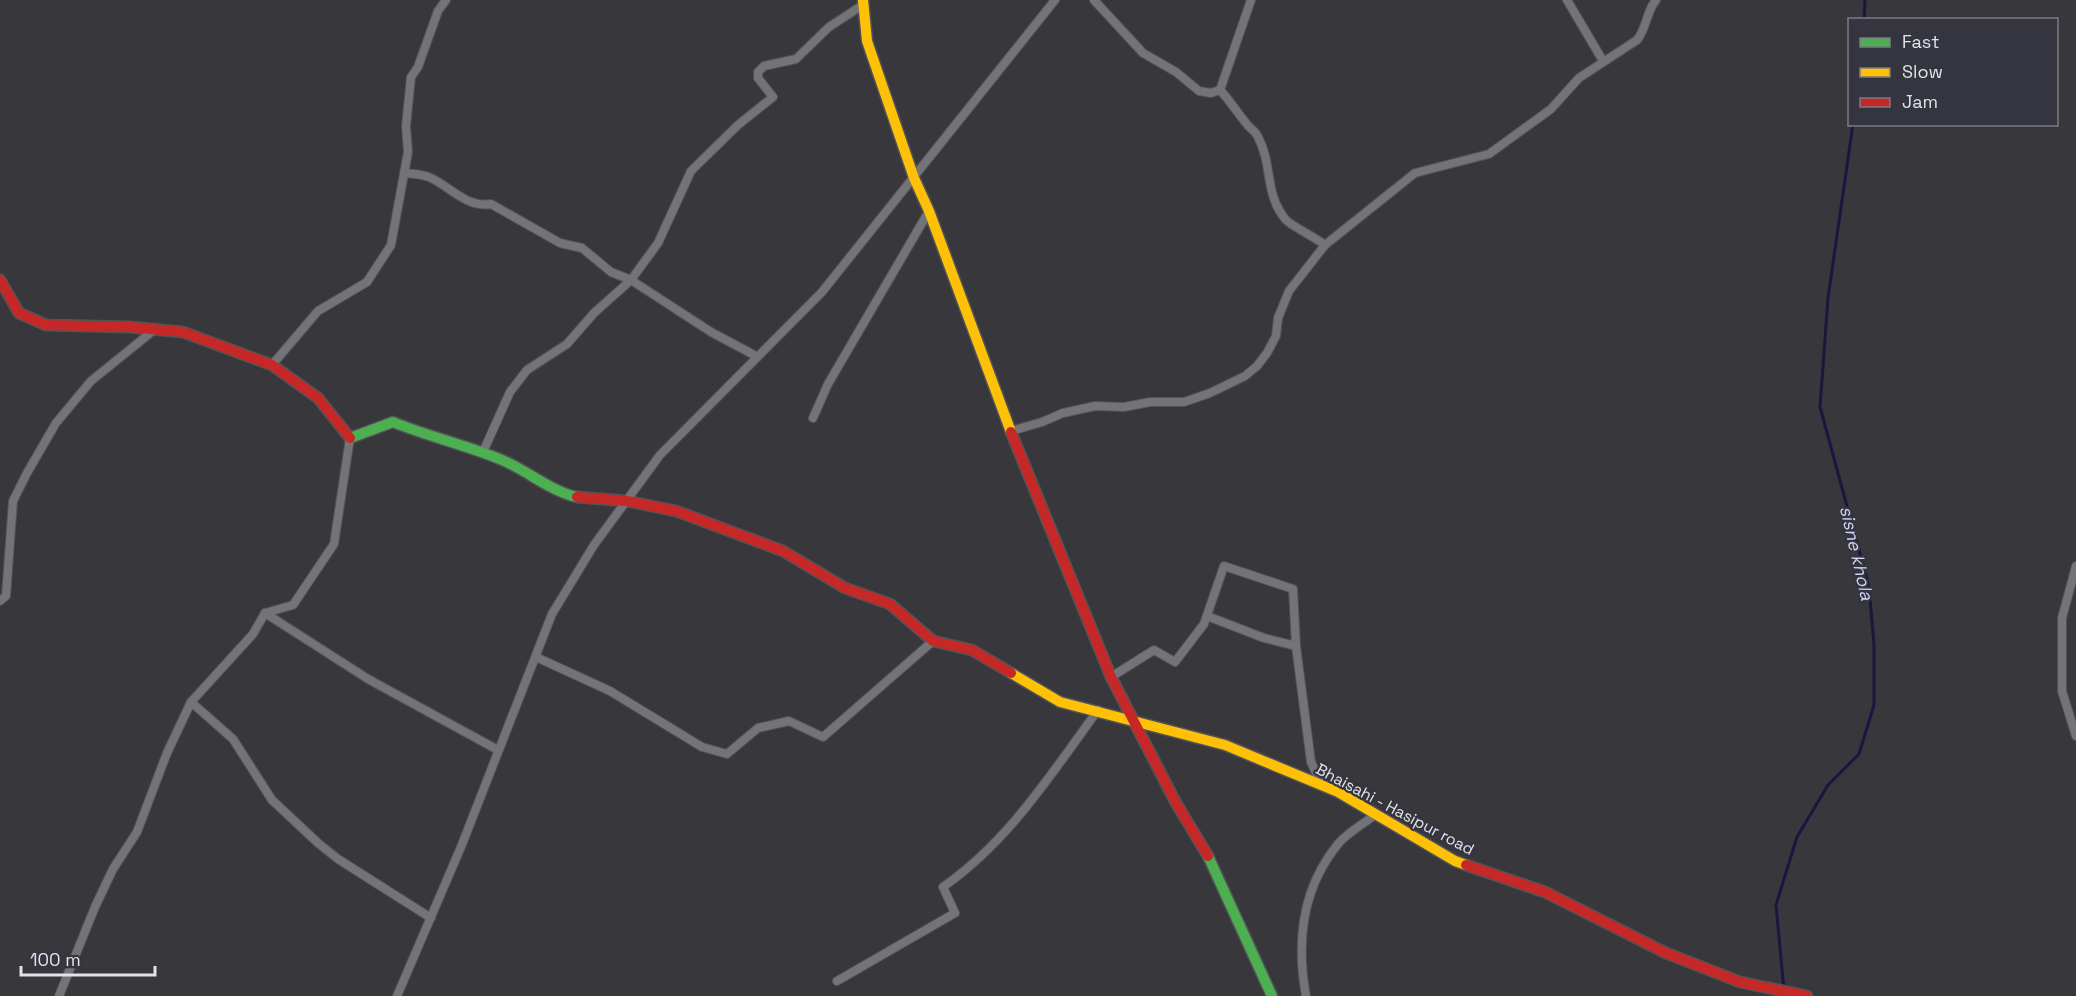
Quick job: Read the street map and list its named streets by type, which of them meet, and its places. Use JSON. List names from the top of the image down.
{
  "streets": {
    "street": ["Bhaisahi - Hasipur road"]
  },
  "water": ["sisne khola"],
  "legend": ["Fast", "Slow", "Jam"],
  "scale_bar": "100 m"
}
